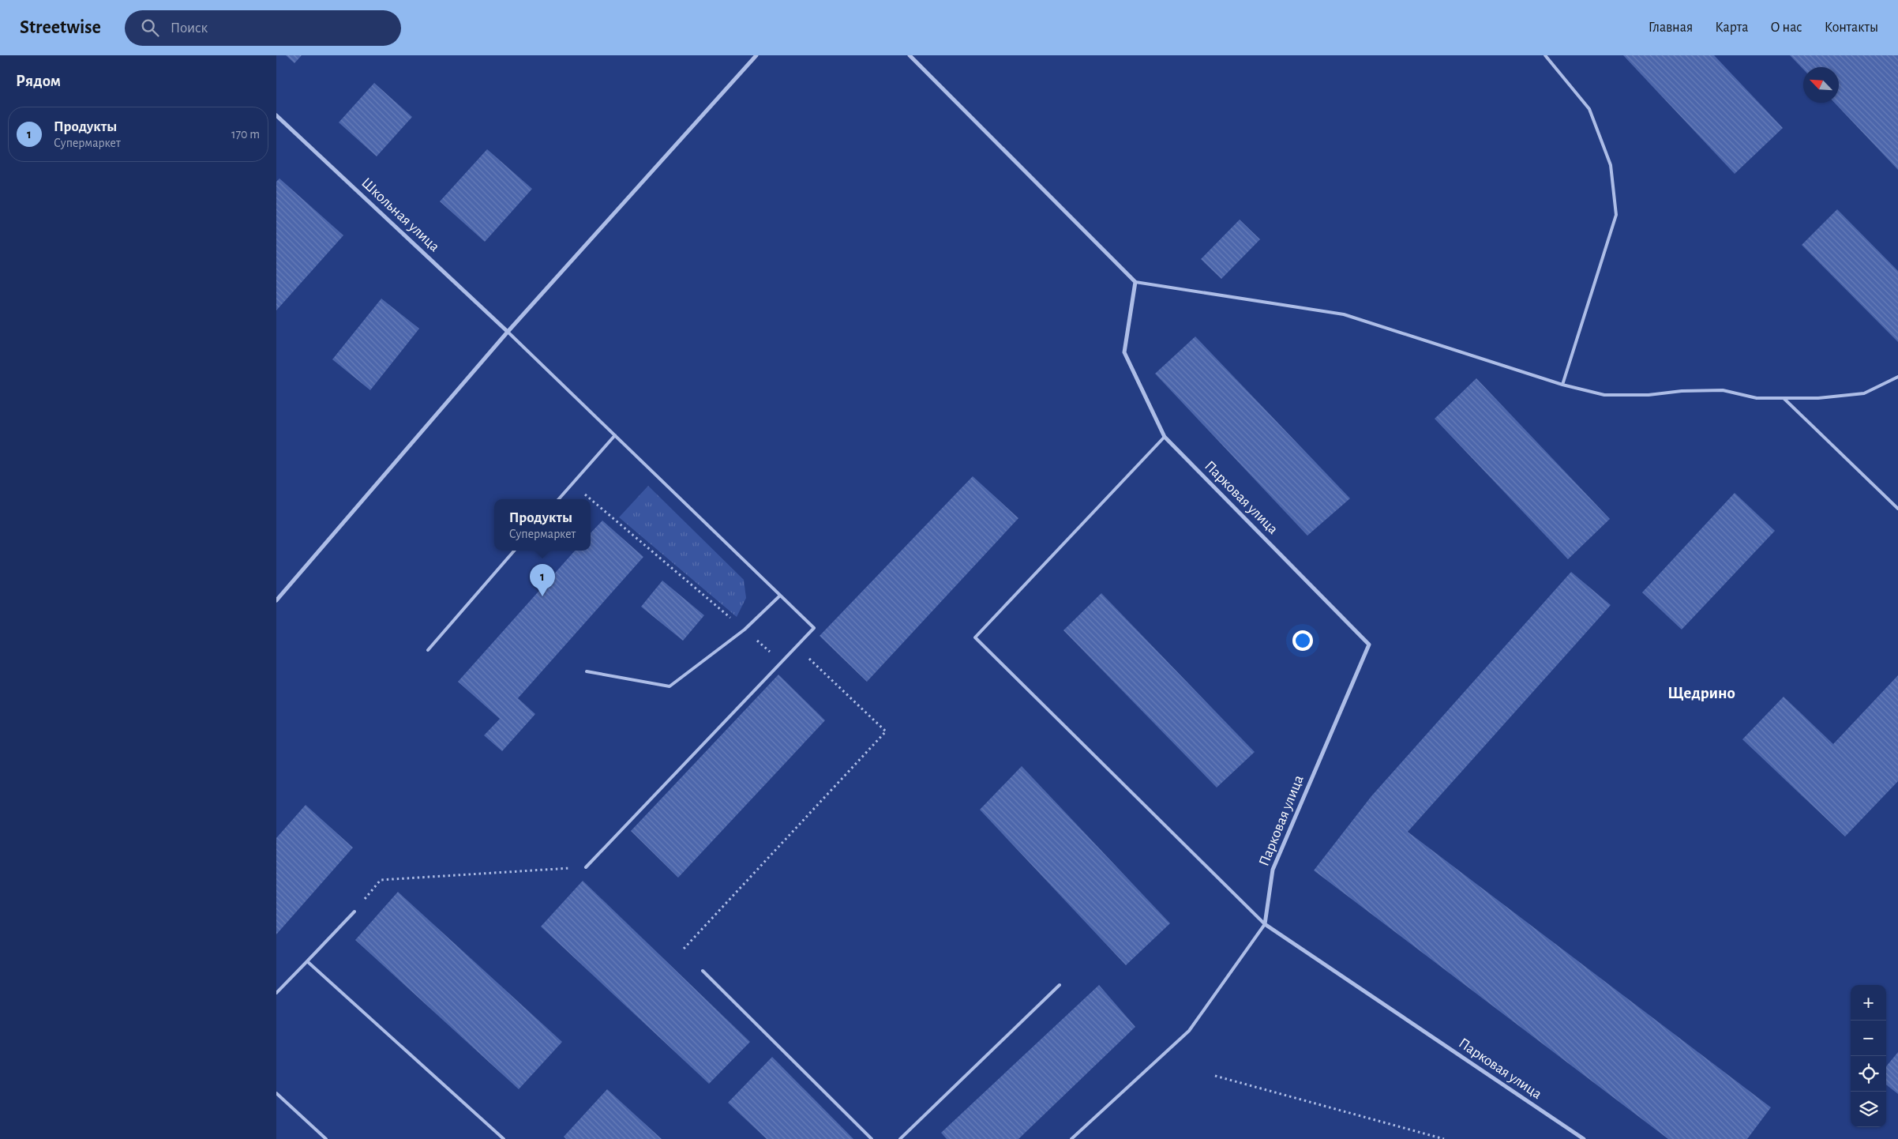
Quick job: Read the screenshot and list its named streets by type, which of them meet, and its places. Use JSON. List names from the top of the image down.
{
  "streets": {
    "street": ["Школьная улица", "Парковая улица"]
  },
  "districts": ["Щедрино"],
  "north": "top left",
  "page": {
    "header": "Streetwise",
    "search": "Поиск",
    "nav": [
      "Главная",
      "Карта",
      "О нас",
      "Контакты"
    ],
    "heading": "Рядом",
    "list": [
      {
        "mark": "1",
        "name": "Продукты",
        "note": "Супермаркет",
        "value": "170 m"
      }
    ],
    "popup": ["Продукты", "Супермаркет"],
    "pins": "1",
    "map_buttons": ["+", "−"]
  }
}
